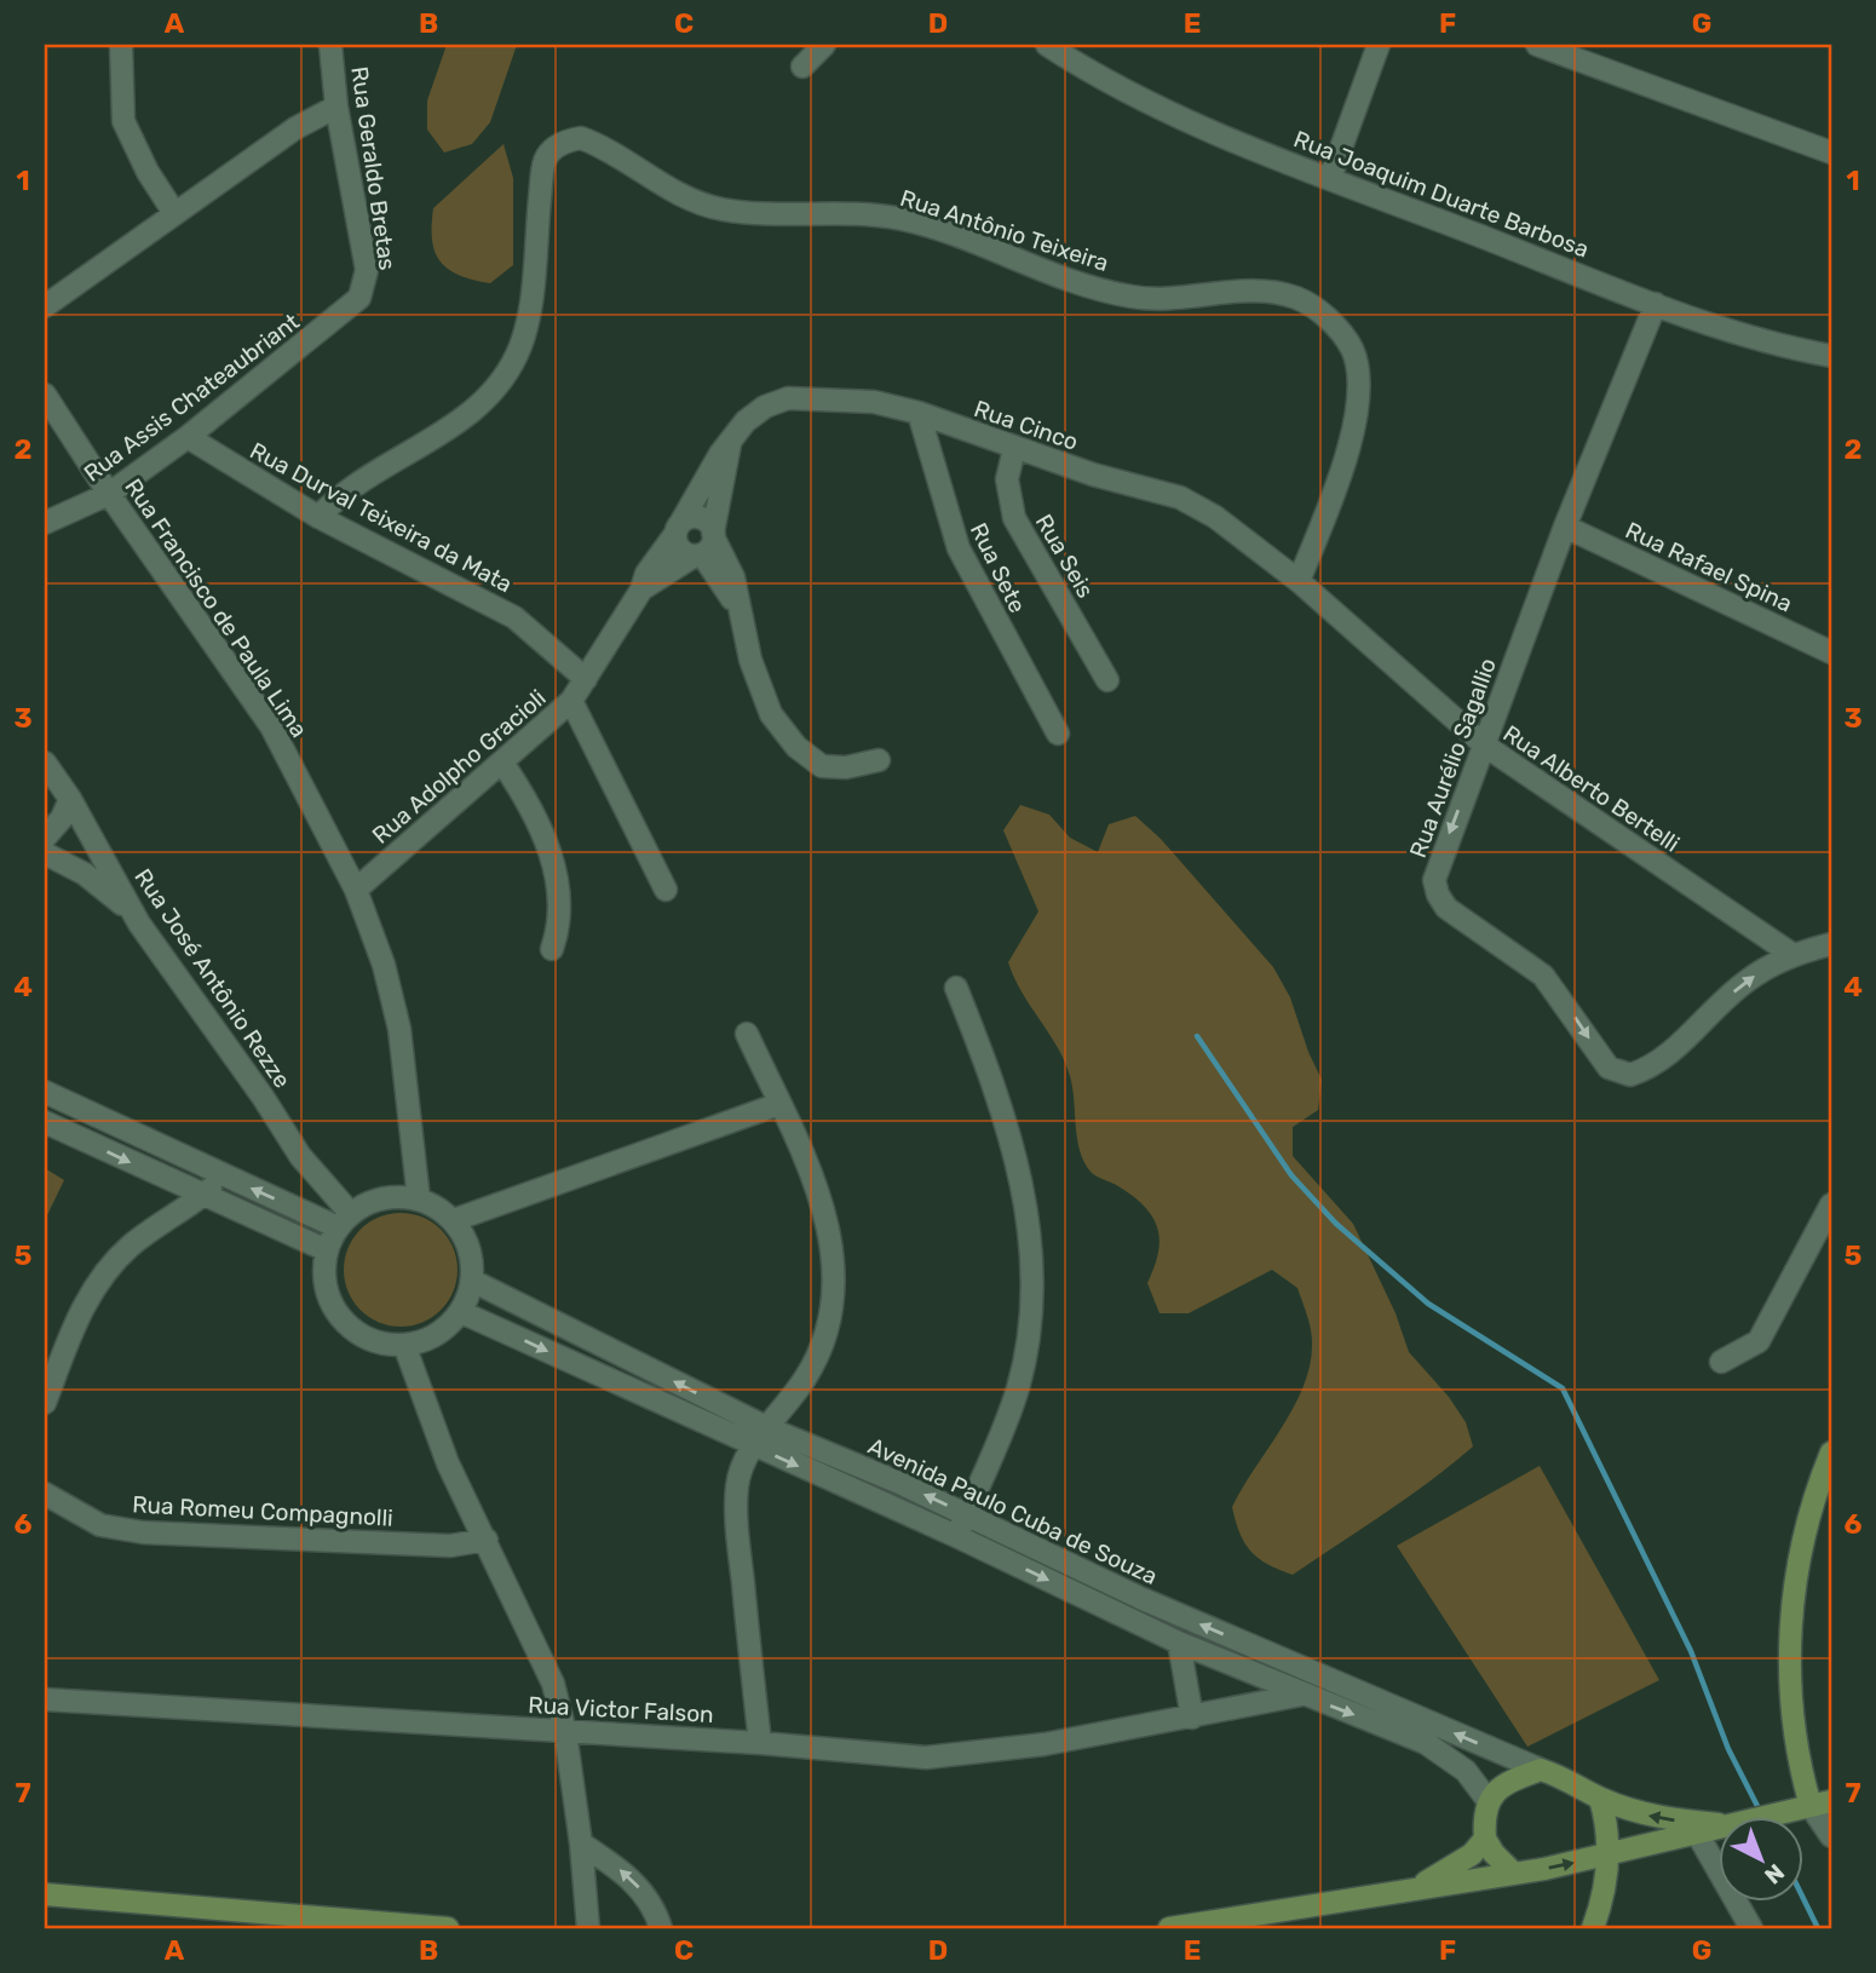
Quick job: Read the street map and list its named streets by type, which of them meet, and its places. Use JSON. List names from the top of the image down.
{
  "streets": {
    "street": [
      "Rua Geraldo Bretas",
      "Rua Joaquim Duarte Barbosa",
      "Rua Antônio Teixeira",
      "Rua Assis Chateaubriant",
      "Rua Cinco",
      "Rua Durval Teixeira da Mata",
      "Rua Seis",
      "Rua Rafael Spina",
      "Rua Sete",
      "Rua Francisco de Paula Lima",
      "Rua Aurélio Sagallio",
      "Rua Adolpho Gracioli",
      "Rua Alberto Bertelli",
      "Rua José Antônio Rezze",
      "Rua Romeu Compagnolli",
      "Avenida Paulo Cuba de Souza",
      "Rua Victor Falson"
    ]
  },
  "crossings": [
    ["Rua Geraldo Bretas", "Rua Assis Chateaubriant"],
    ["Rua Joaquim Duarte Barbosa", "Rua Aurélio Sagallio"],
    ["Rua Antônio Teixeira", "Rua Cinco"],
    ["Rua Antônio Teixeira", "Rua Durval Teixeira da Mata"],
    ["Rua Antônio Teixeira", "Rua Alberto Bertelli"],
    ["Rua Assis Chateaubriant", "Rua Durval Teixeira da Mata"],
    ["Rua Assis Chateaubriant", "Rua Francisco de Paula Lima"],
    ["Rua Cinco", "Rua Seis"],
    ["Rua Cinco", "Rua Sete"],
    ["Rua Cinco", "Rua Adolpho Gracioli"],
    ["Rua Cinco", "Rua Alberto Bertelli"],
    ["Rua Durval Teixeira da Mata", "Rua Adolpho Gracioli"],
    ["Rua Rafael Spina", "Rua Aurélio Sagallio"],
    ["Rua Francisco de Paula Lima", "Rua Adolpho Gracioli"],
    ["Rua Francisco de Paula Lima", "Rua José Antônio Rezze"],
    ["Rua Francisco de Paula Lima", "Avenida Paulo Cuba de Souza"],
    ["Rua Aurélio Sagallio", "Rua Alberto Bertelli"],
    ["Rua José Antônio Rezze", "Avenida Paulo Cuba de Souza"],
    ["Avenida Paulo Cuba de Souza", "Rua Victor Falson"]
  ],
  "north": "bottom right",
  "grid": {
    "columns": [
      "A",
      "B",
      "C",
      "D",
      "E",
      "F",
      "G"
    ],
    "rows": [
      "1",
      "2",
      "3",
      "4",
      "5",
      "6",
      "7"
    ]
  }
}
